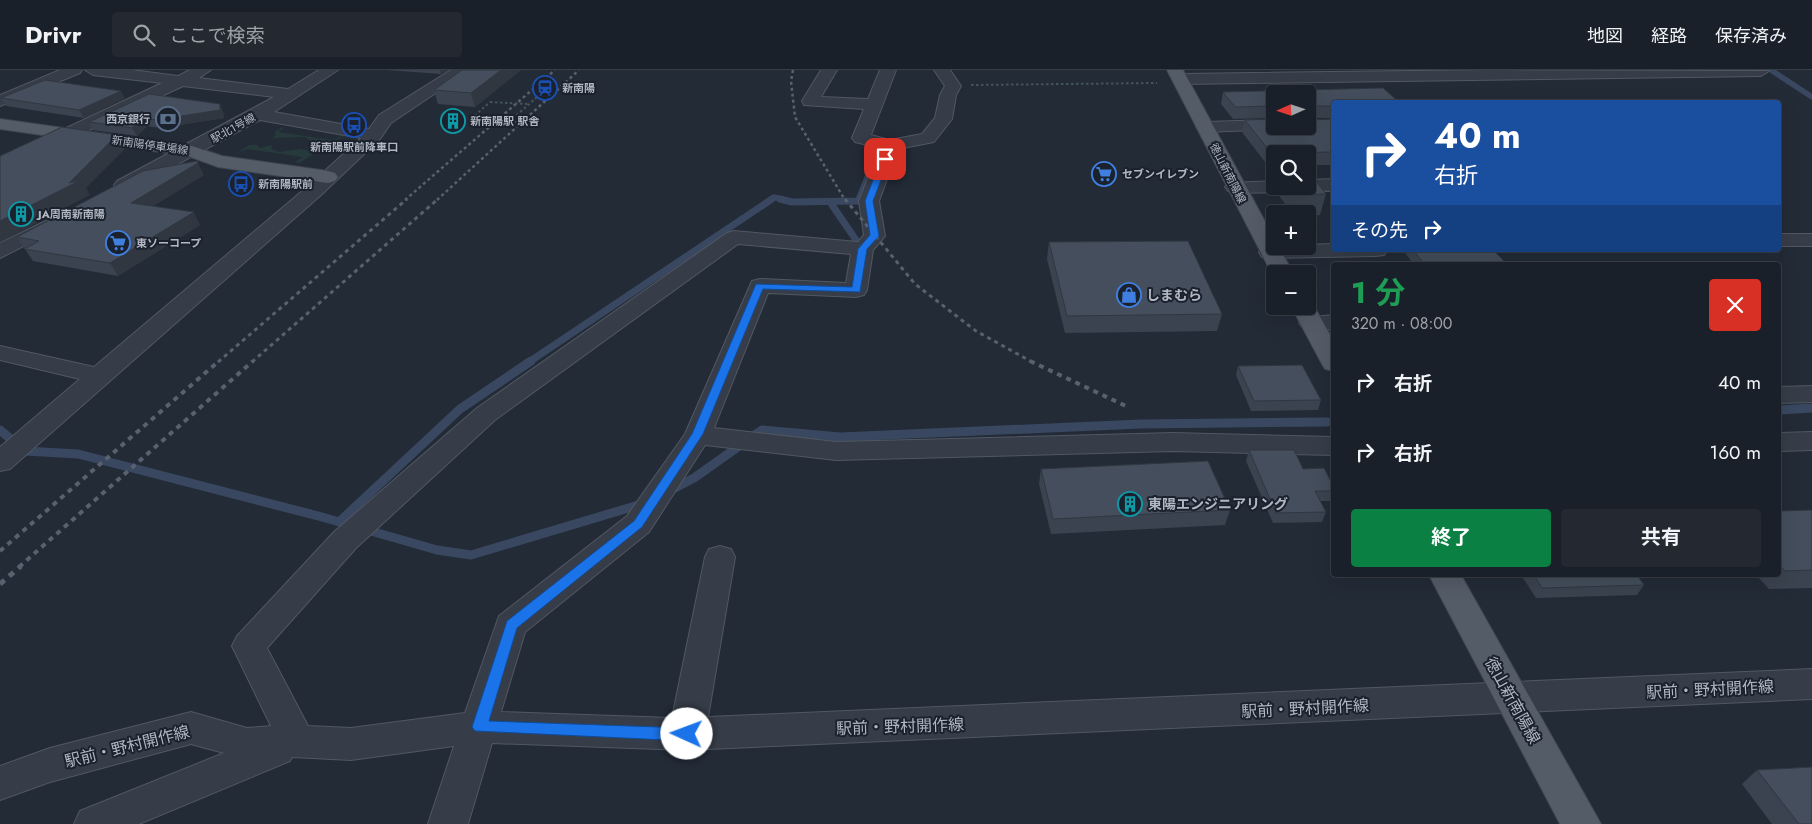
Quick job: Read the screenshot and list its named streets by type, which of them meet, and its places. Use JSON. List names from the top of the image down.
{
  "streets": {
    "main road": ["新南陽停車場線", "徳山新南陽線"],
    "street": ["駅北1号線", "駅前・野村開作線"]
  },
  "crossings": [
    ["駅北1号線", "新南陽停車場線"],
    ["徳山新南陽線", "駅前・野村開作線"]
  ],
  "places": {
    "station": ["新南陽"],
    "bank": ["西京銀行"],
    "building": ["新南陽駅 駅舎", "JA周南新南陽", "東陽エンジニアリング"],
    "bus stop": ["新南陽駅前降車口", "新南陽駅前"],
    "supermarket": ["セブンイレブン", "東ソーコープ"],
    "shop": ["しまむら"]
  },
  "north": "left",
  "page": {
    "header": "Drivr",
    "search": "ここで検索",
    "nav": ["地図", "経路", "保存済み"],
    "map_buttons": ["+", "−"],
    "turn": ["40 m", "右折"],
    "then": "その先",
    "heading": ["1 分", "320 m · 08:00"],
    "list": [
      {
        "name": "右折",
        "value": "40 m"
      },
      {
        "name": "右折",
        "value": "160 m"
      }
    ],
    "buttons": ["終了", "共有"]
  }
}
